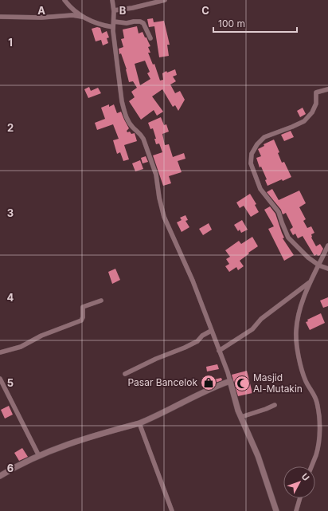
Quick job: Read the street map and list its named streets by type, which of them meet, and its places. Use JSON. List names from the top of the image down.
{
  "places": {
    "shop": ["Pasar Bancelok"],
    "mosque": ["Masjid Al-Mutakin"]
  },
  "scale_bar": "100 m",
  "north": "top right",
  "grid": {
    "columns": ["A", "B", "C"],
    "rows": [
      "1",
      "2",
      "3",
      "4",
      "5",
      "6"
    ]
  }
}
